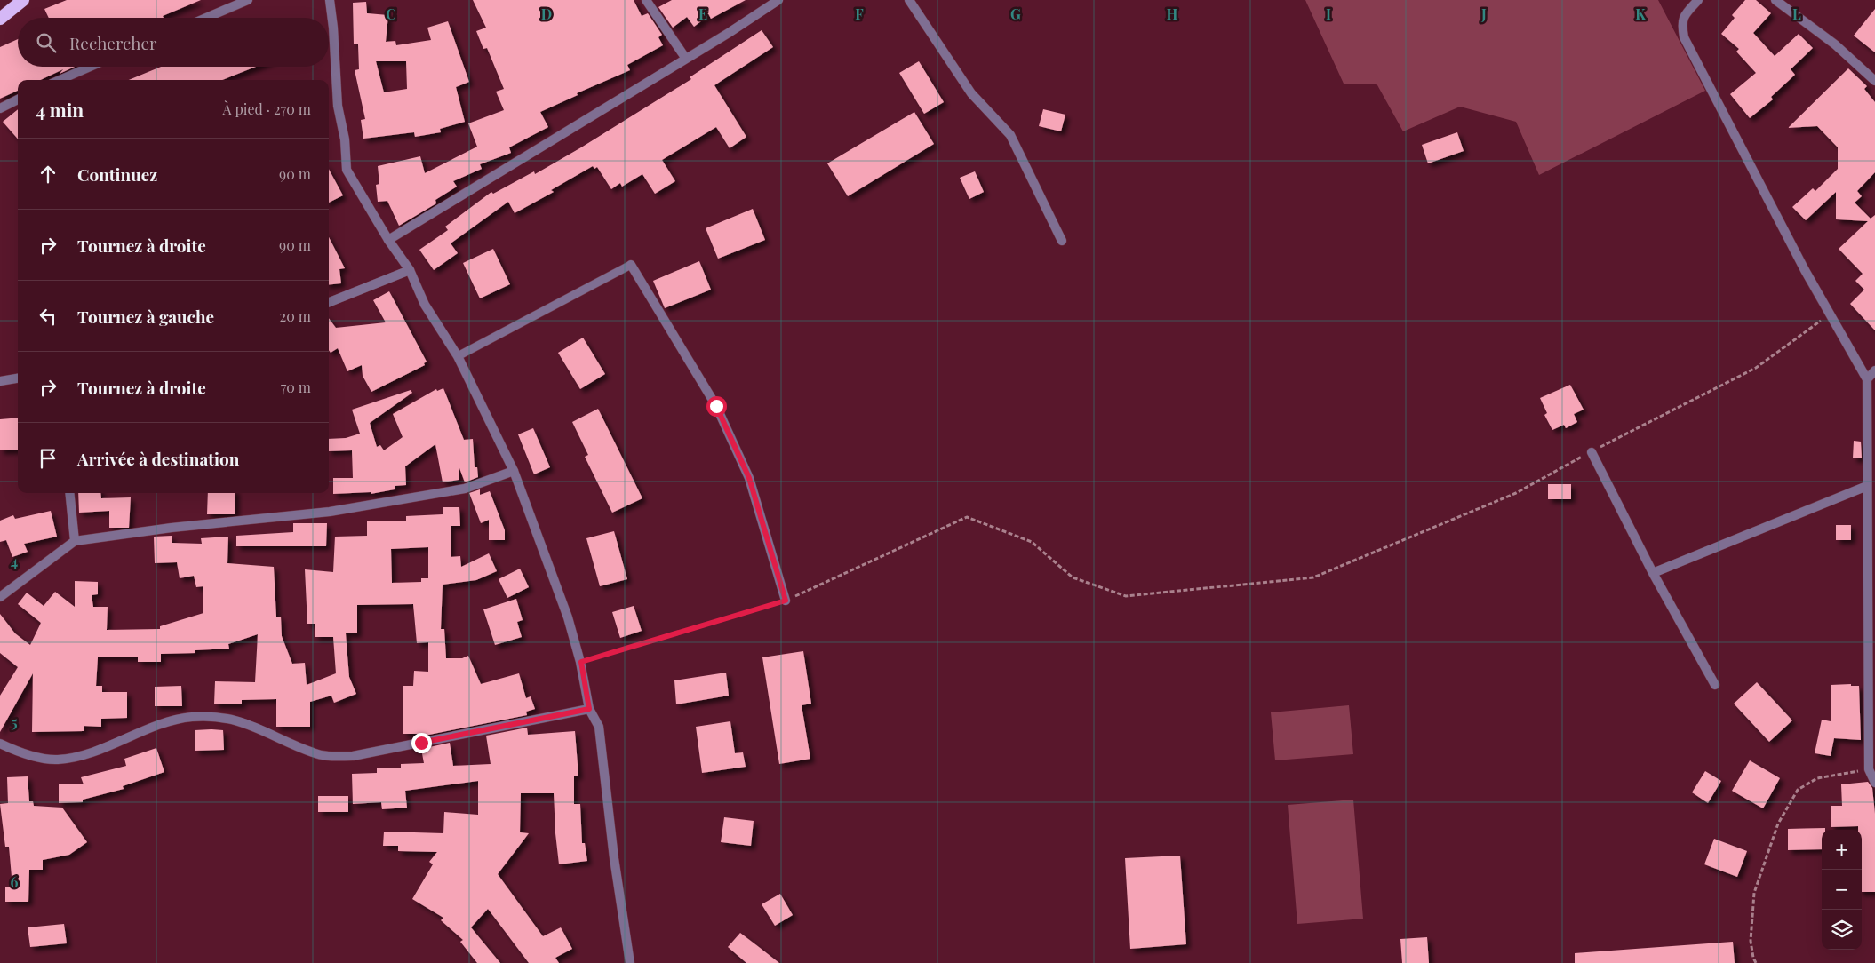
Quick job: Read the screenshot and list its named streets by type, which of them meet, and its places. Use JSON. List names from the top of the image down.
{
  "page": {
    "search": "Rechercher",
    "heading": ["4 min", "À pied · 270 m"],
    "list": [
      ["Continuez", "90 m"],
      ["Tournez à droite", "90 m"],
      ["Tournez à gauche", "20 m"],
      ["Tournez à droite", "70 m"],
      "Arrivée à destination"
    ],
    "map_buttons": ["+", "−"]
  },
  "grid": {
    "columns": [
      "C",
      "D",
      "E",
      "F",
      "G",
      "H",
      "I",
      "J",
      "K",
      "L"
    ],
    "rows": ["4", "5", "6"]
  }
}
